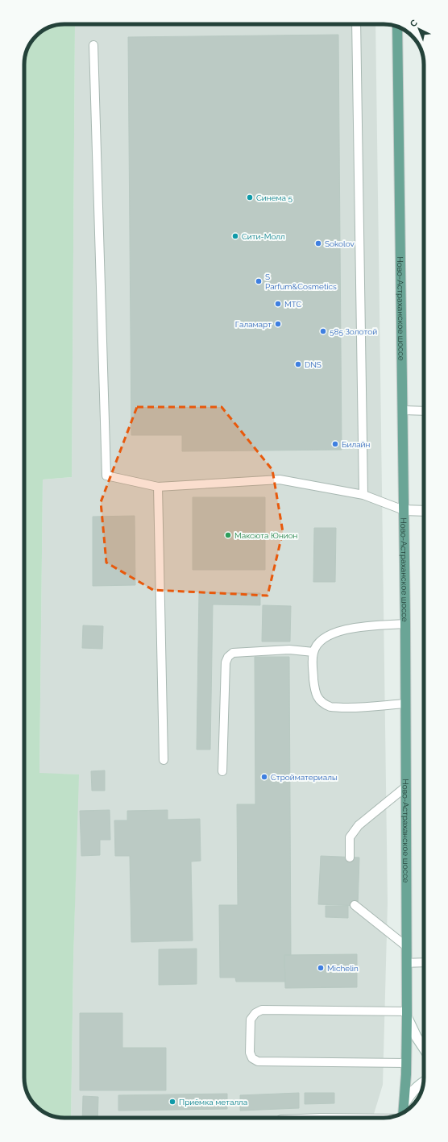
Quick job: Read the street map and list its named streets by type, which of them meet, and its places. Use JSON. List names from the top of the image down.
{
  "streets": {
    "main road": ["Ново-Астраханское шоссе"]
  },
  "places": [
    "Синема 5",
    "Сити-Молл",
    "Sokolov",
    "S Parfum&Cosmetics",
    "МТС",
    "Галамарт",
    "585 Золотой",
    "DNS",
    "Билайн",
    "Максюта Юнион",
    "Стройматериалы",
    "Michelin",
    "Приёмка металла"
  ],
  "north": "top left"
}
